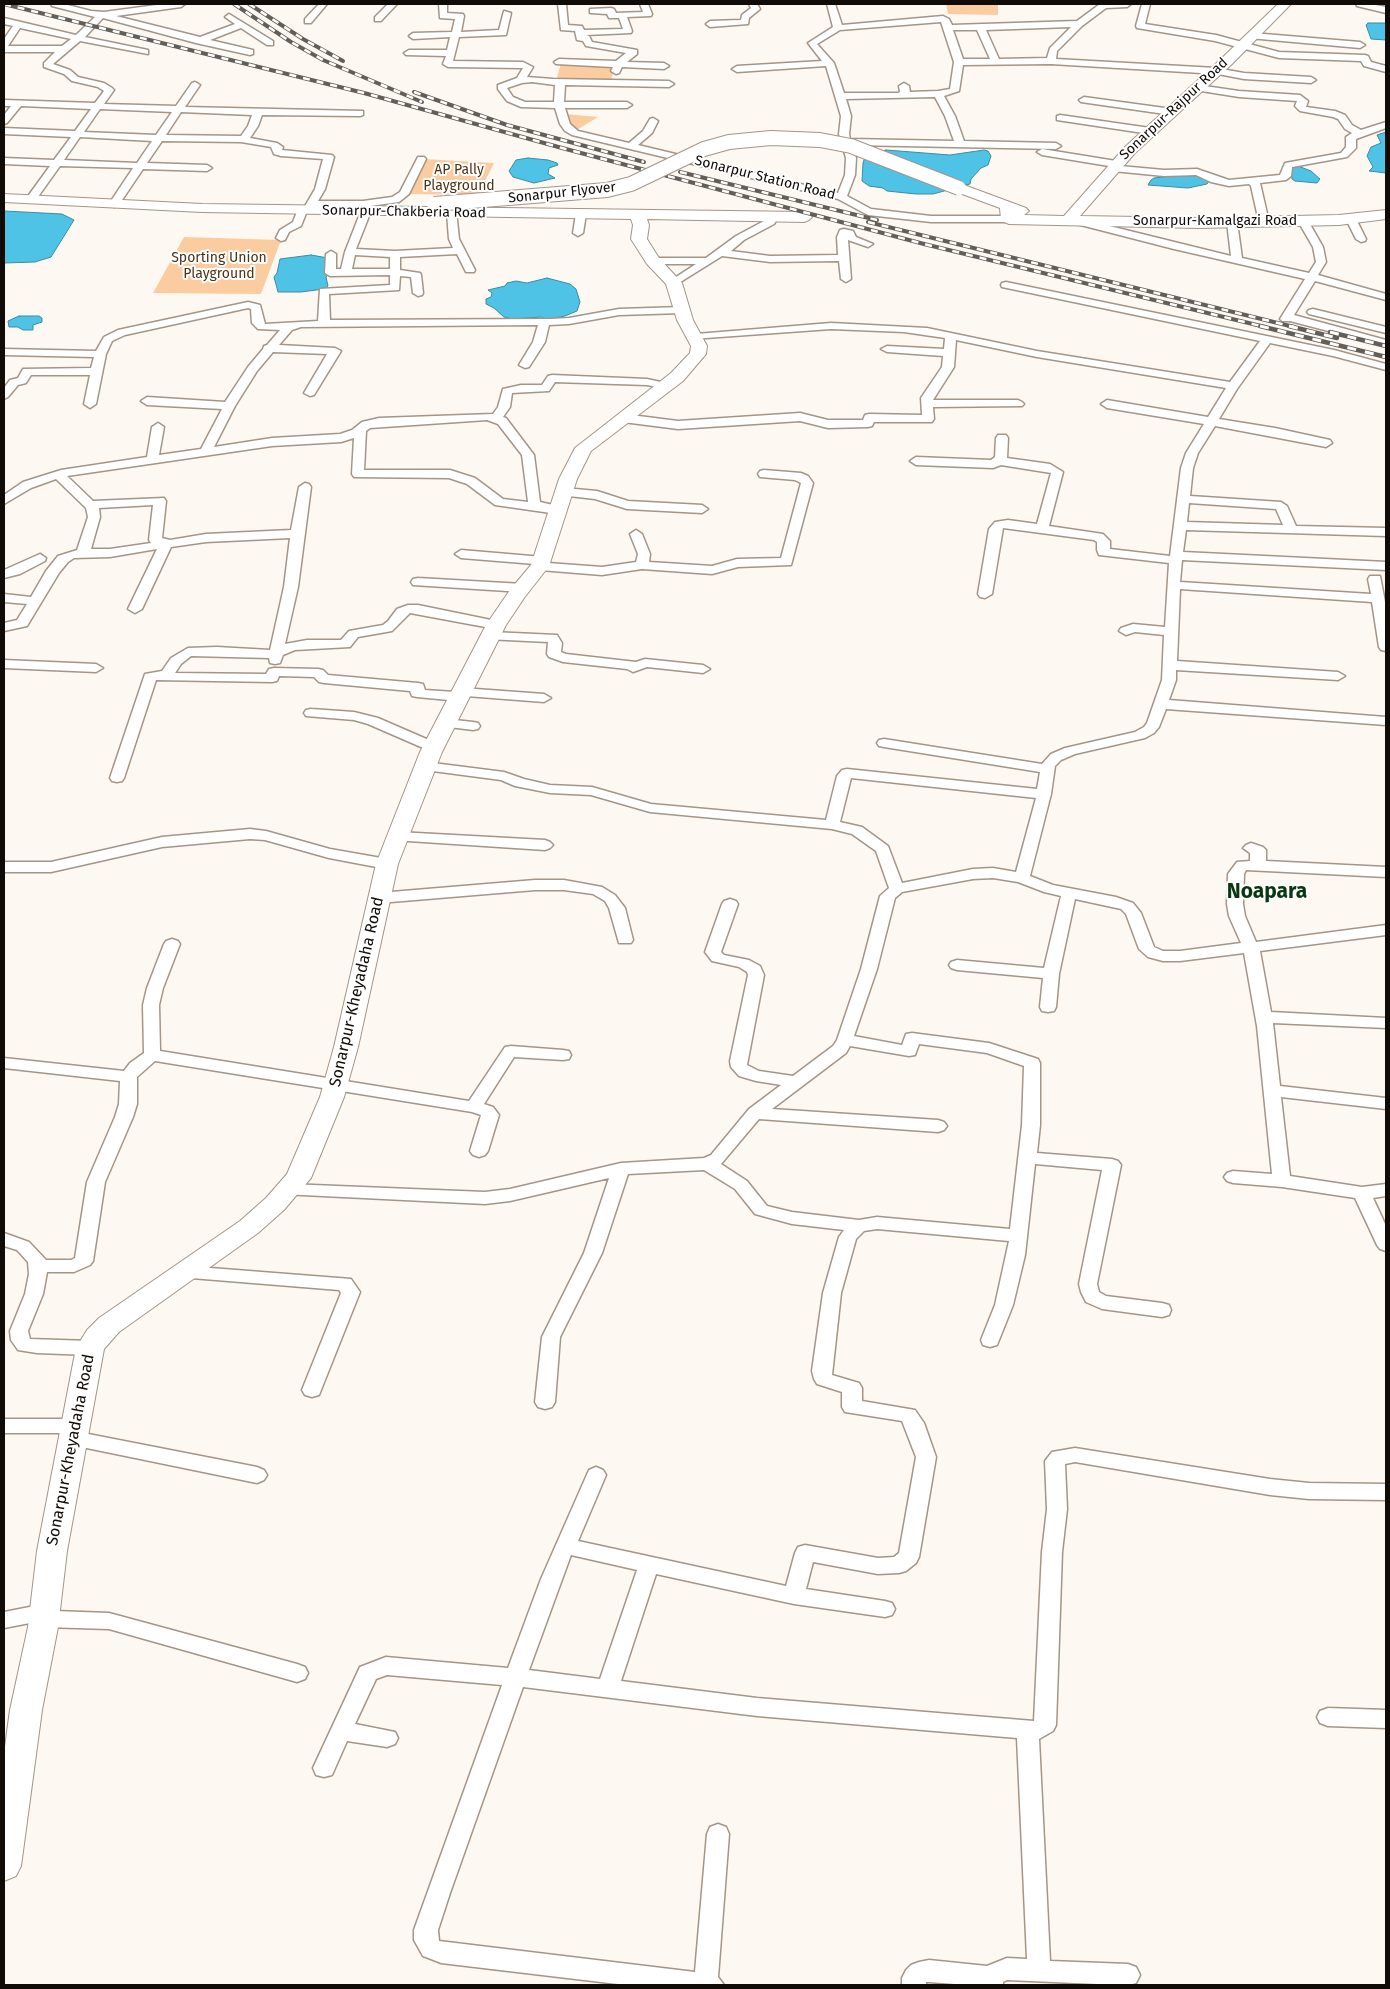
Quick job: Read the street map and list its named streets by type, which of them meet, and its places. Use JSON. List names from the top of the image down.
{
  "streets": {
    "main road": [
      "Sonarpur-Rajpur Road",
      "Sonarpur Flyover",
      "Sonarpur-Chakberia Road",
      "Sonarpur-Kamalgazi Road",
      "Sonarpur-Kheyadaha Road"
    ],
    "street": ["Sonarpur Station Road"]
  },
  "crossings": [
    ["Sonarpur-Rajpur Road", "Sonarpur-Kamalgazi Road"],
    ["Sonarpur Station Road", "Sonarpur Flyover"],
    ["Sonarpur Flyover", "Sonarpur-Chakberia Road"],
    ["Sonarpur Flyover", "Sonarpur-Kamalgazi Road"]
  ],
  "districts": ["Noapara"],
  "parks": ["AP Pally Playground", "Sporting Union Playground"]
}
